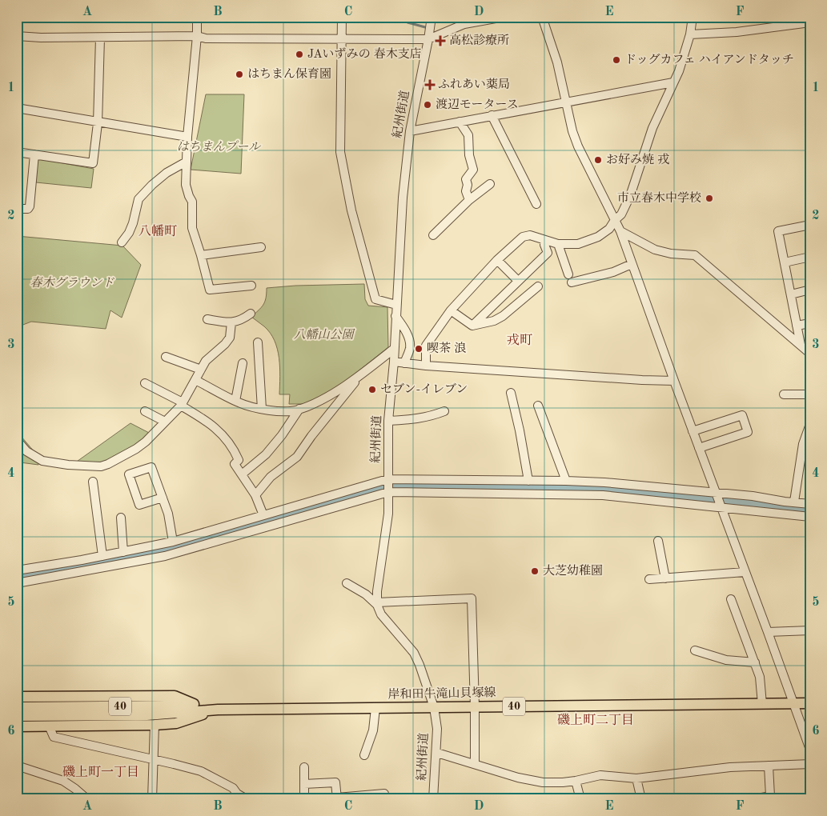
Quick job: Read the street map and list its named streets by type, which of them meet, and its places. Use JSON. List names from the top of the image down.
{
  "streets": {
    "main road": ["岸和田牛滝山貝塚線", "40"],
    "street": ["紀州街道"]
  },
  "crossings": [
    ["紀州街道", "岸和田牛滝山貝塚線"]
  ],
  "districts": [
    "八幡町",
    "戎町",
    "磯上町二丁目",
    "磯上町一丁目"
  ],
  "parks": ["はちまんプール", "春木グラウンド", "八幡山公園"],
  "places": {
    "health": ["高松診療所", "ふれあい薬局"],
    "other": [
      "JAいずみの 春木支店",
      "ドッグカフェ ハイアンドタッチ",
      "はちまん保育園",
      "渡辺モータース",
      "お好み焼 戎",
      "市立春木中学校",
      "喫茶 浪",
      "セブン-イレブン",
      "大芝幼稚園"
    ]
  },
  "grid": {
    "columns": [
      "A",
      "B",
      "C",
      "D",
      "E",
      "F"
    ],
    "rows": [
      "1",
      "2",
      "3",
      "4",
      "5",
      "6"
    ]
  }
}
